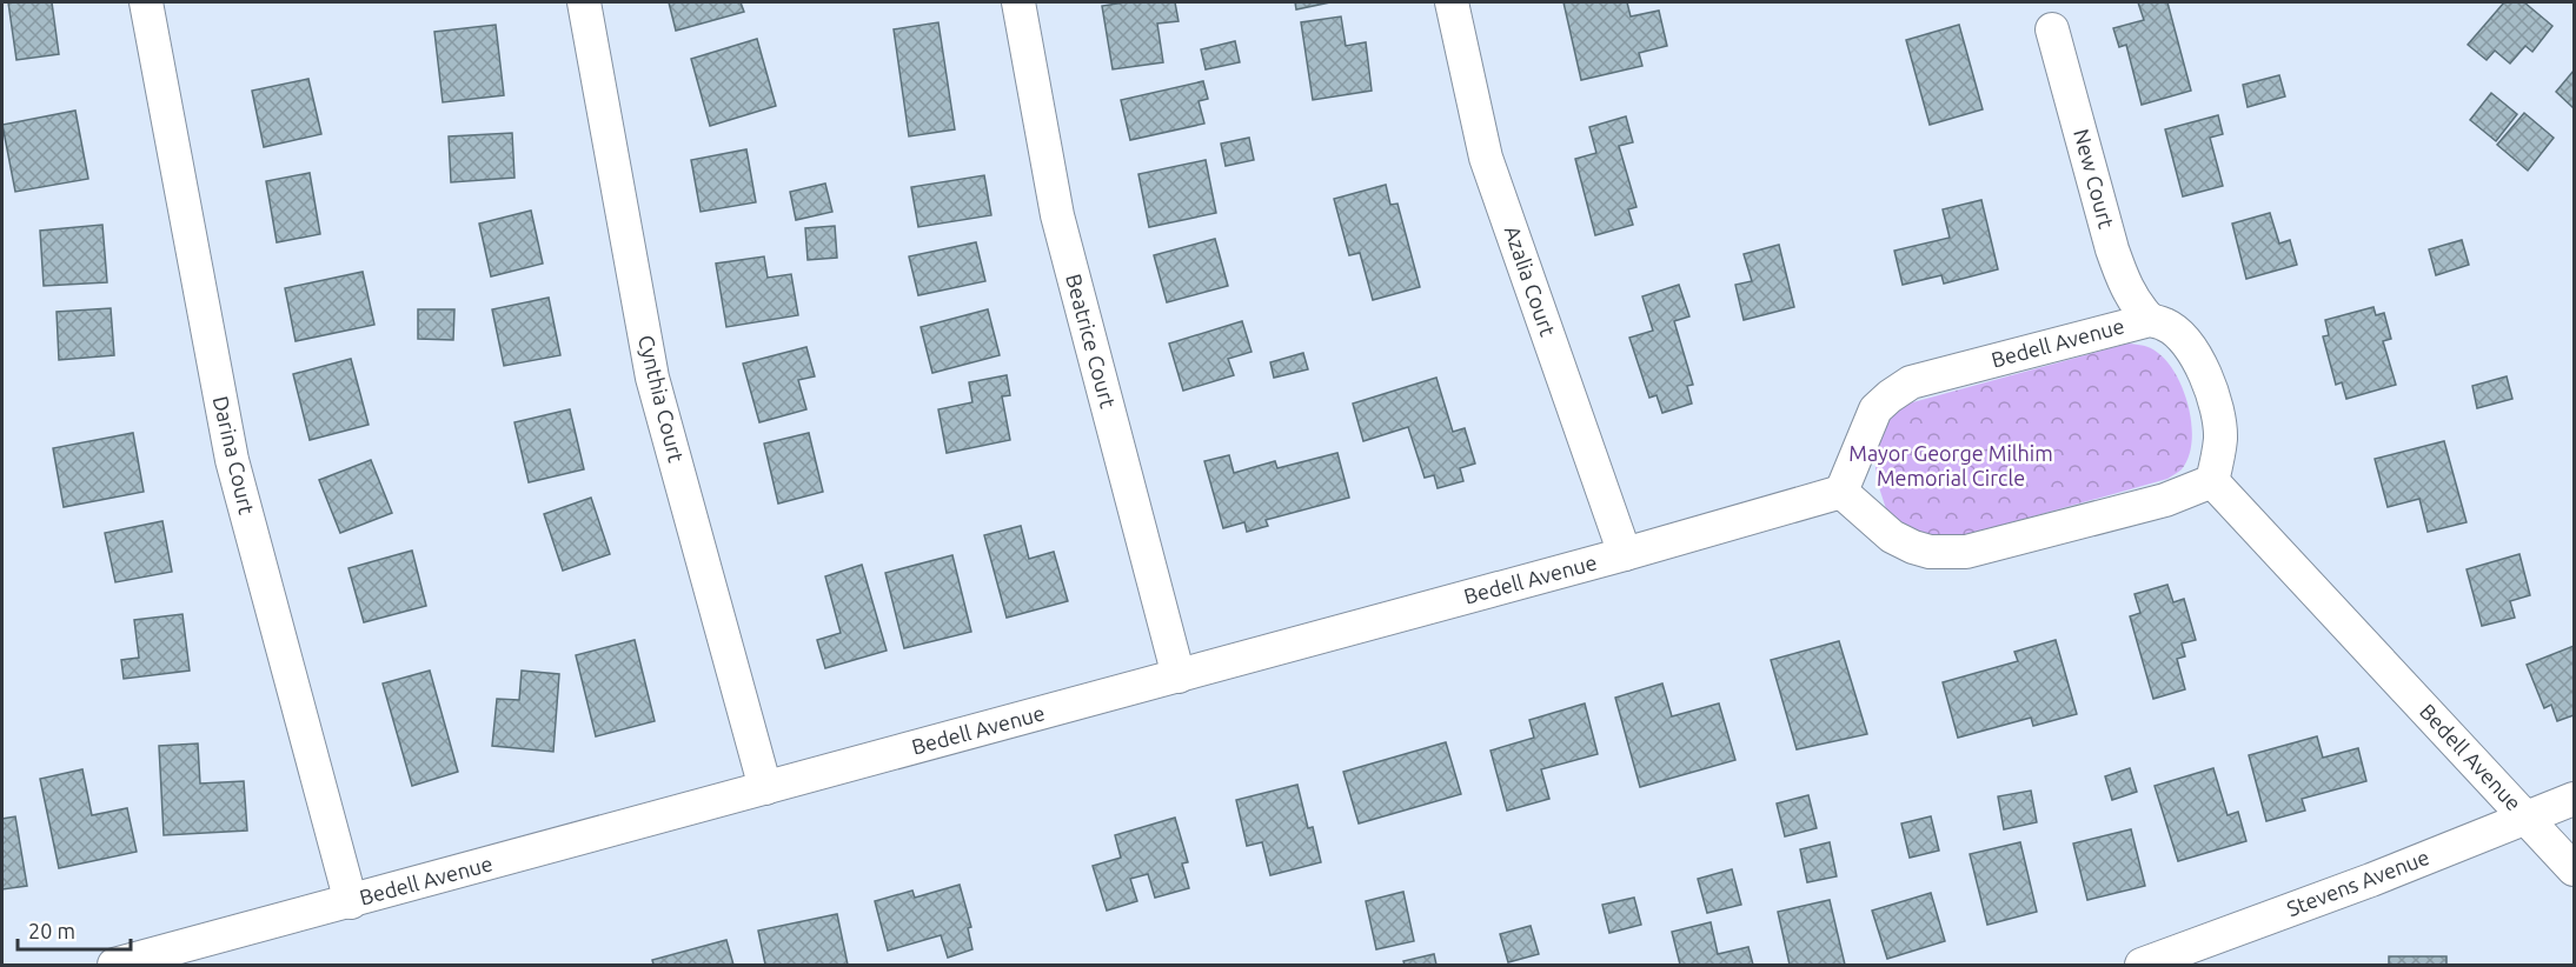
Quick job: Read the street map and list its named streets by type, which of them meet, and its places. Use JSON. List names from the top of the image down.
{
  "streets": {
    "street": [
      "New Court",
      "Azalia Court",
      "Beatrice Court",
      "Bedell Avenue",
      "Cynthia Court",
      "Darina Court",
      "Stevens Avenue"
    ]
  },
  "crossings": [
    ["New Court", "Bedell Avenue"],
    ["Azalia Court", "Bedell Avenue"],
    ["Beatrice Court", "Bedell Avenue"],
    ["Bedell Avenue", "Cynthia Court"],
    ["Bedell Avenue", "Darina Court"],
    ["Bedell Avenue", "Stevens Avenue"]
  ],
  "parks": ["Mayor George Milhim Memorial Circle"],
  "scale_bar": "20 m"
}
